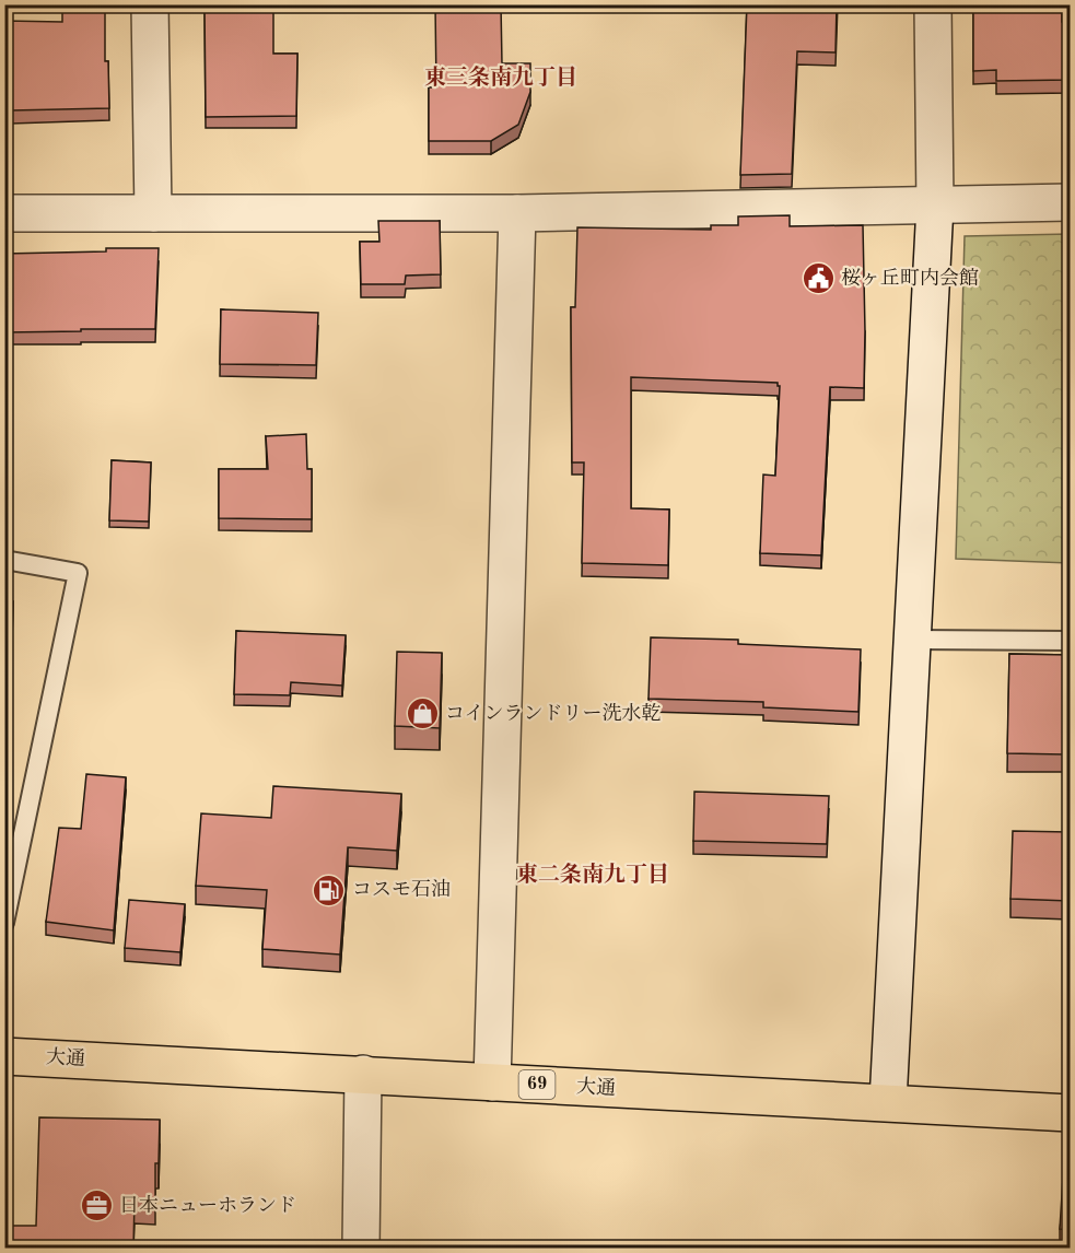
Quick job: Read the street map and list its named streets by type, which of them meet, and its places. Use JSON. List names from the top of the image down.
{
  "streets": {
    "main road": ["大通", "69"]
  },
  "districts": ["東三条南九丁目", "東二条南九丁目"],
  "places": {
    "public building": ["桜ヶ丘町内会館"],
    "shop": ["コインランドリー洗水乾"],
    "fuel station": ["コスモ石油"],
    "office": ["日本ニューホランド"]
  }
}
